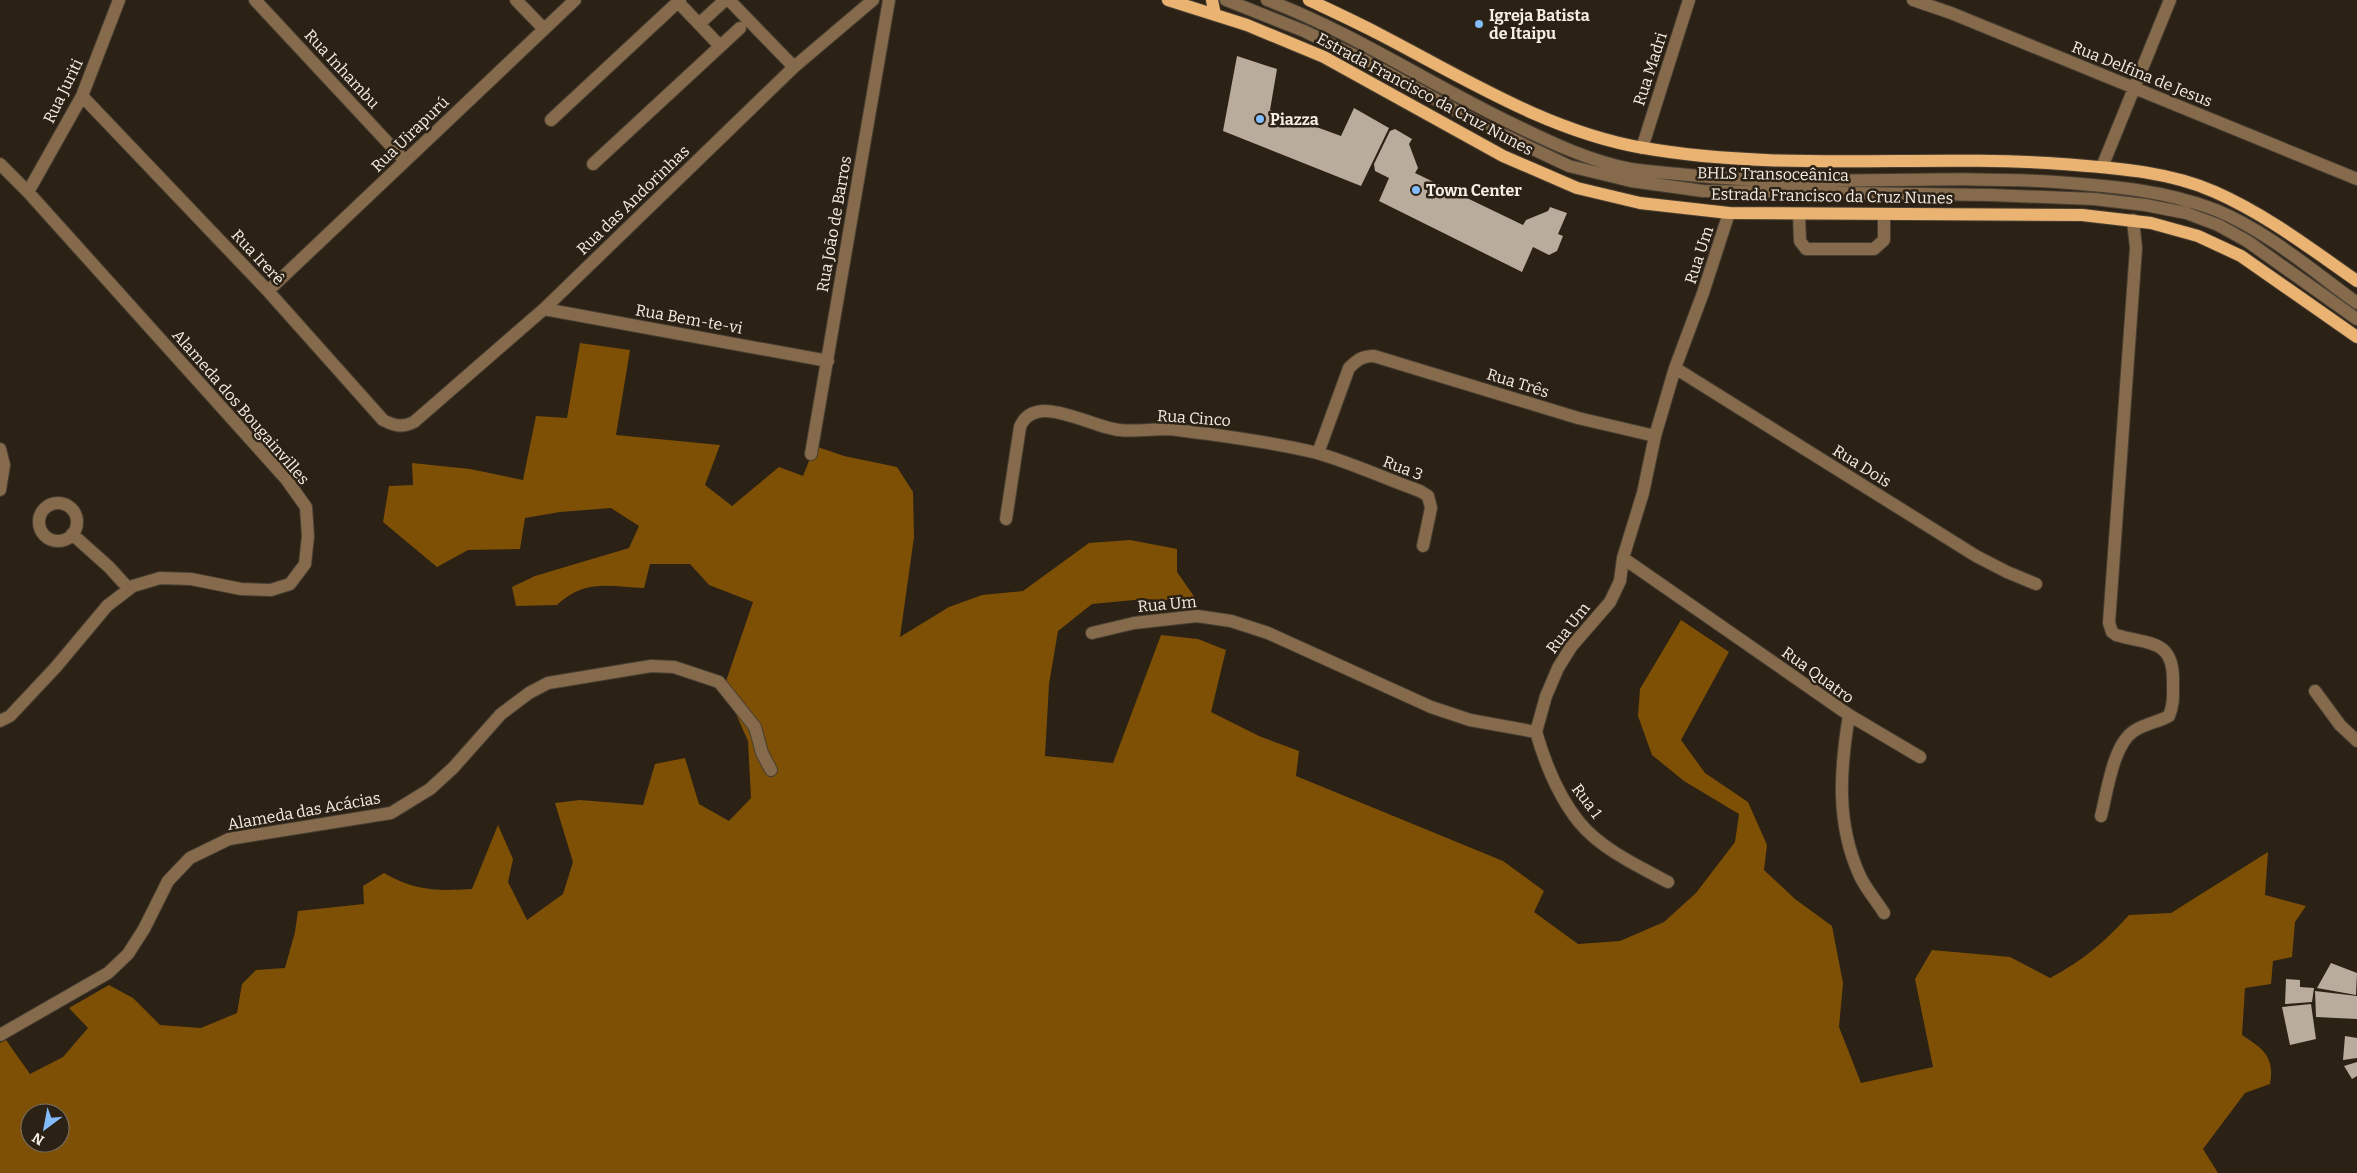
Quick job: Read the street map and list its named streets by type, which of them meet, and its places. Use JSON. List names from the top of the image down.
{
  "streets": {
    "main road": ["Estrada Francisco da Cruz Nunes"],
    "street": [
      "Rua Inhambu",
      "Rua Madri",
      "Rua Delfina de Jesus",
      "Rua Juriti",
      "Rua Uirapurú",
      "BHLS Transoceânica",
      "Rua das Andorinhas",
      "Rua João de Barros",
      "Rua Um",
      "Rua Irerê",
      "Rua Bem-te-vi",
      "Rua Três",
      "Alameda dos Bougainvilles",
      "Rua Cinco",
      "Rua Dois",
      "Rua 3",
      "Rua Quatro",
      "Rua 1",
      "Alameda das Acácias"
    ]
  },
  "crossings": [
    ["Rua Inhambu", "Rua Uirapurú"],
    ["Rua Madri", "Estrada Francisco da Cruz Nunes"],
    ["Rua Juriti", "Rua Irerê"],
    ["Rua Juriti", "Alameda dos Bougainvilles"],
    ["Estrada Francisco da Cruz Nunes", "Rua Um"],
    ["Rua Uirapurú", "Rua Irerê"],
    ["Rua das Andorinhas", "Rua Irerê"],
    ["Rua das Andorinhas", "Rua Bem-te-vi"],
    ["Rua João de Barros", "Rua Bem-te-vi"],
    ["Rua Um", "Rua Três"],
    ["Rua Um", "Rua Dois"],
    ["Rua Um", "Rua Quatro"],
    ["Rua Um", "Rua 1"],
    ["Rua Três", "Rua Cinco"],
    ["Rua Três", "Rua 3"],
    ["Rua Cinco", "Rua 3"]
  ],
  "places": ["Igreja Batista de Itaipu", "Piazza", "Town Center"],
  "north": "bottom left"
}
